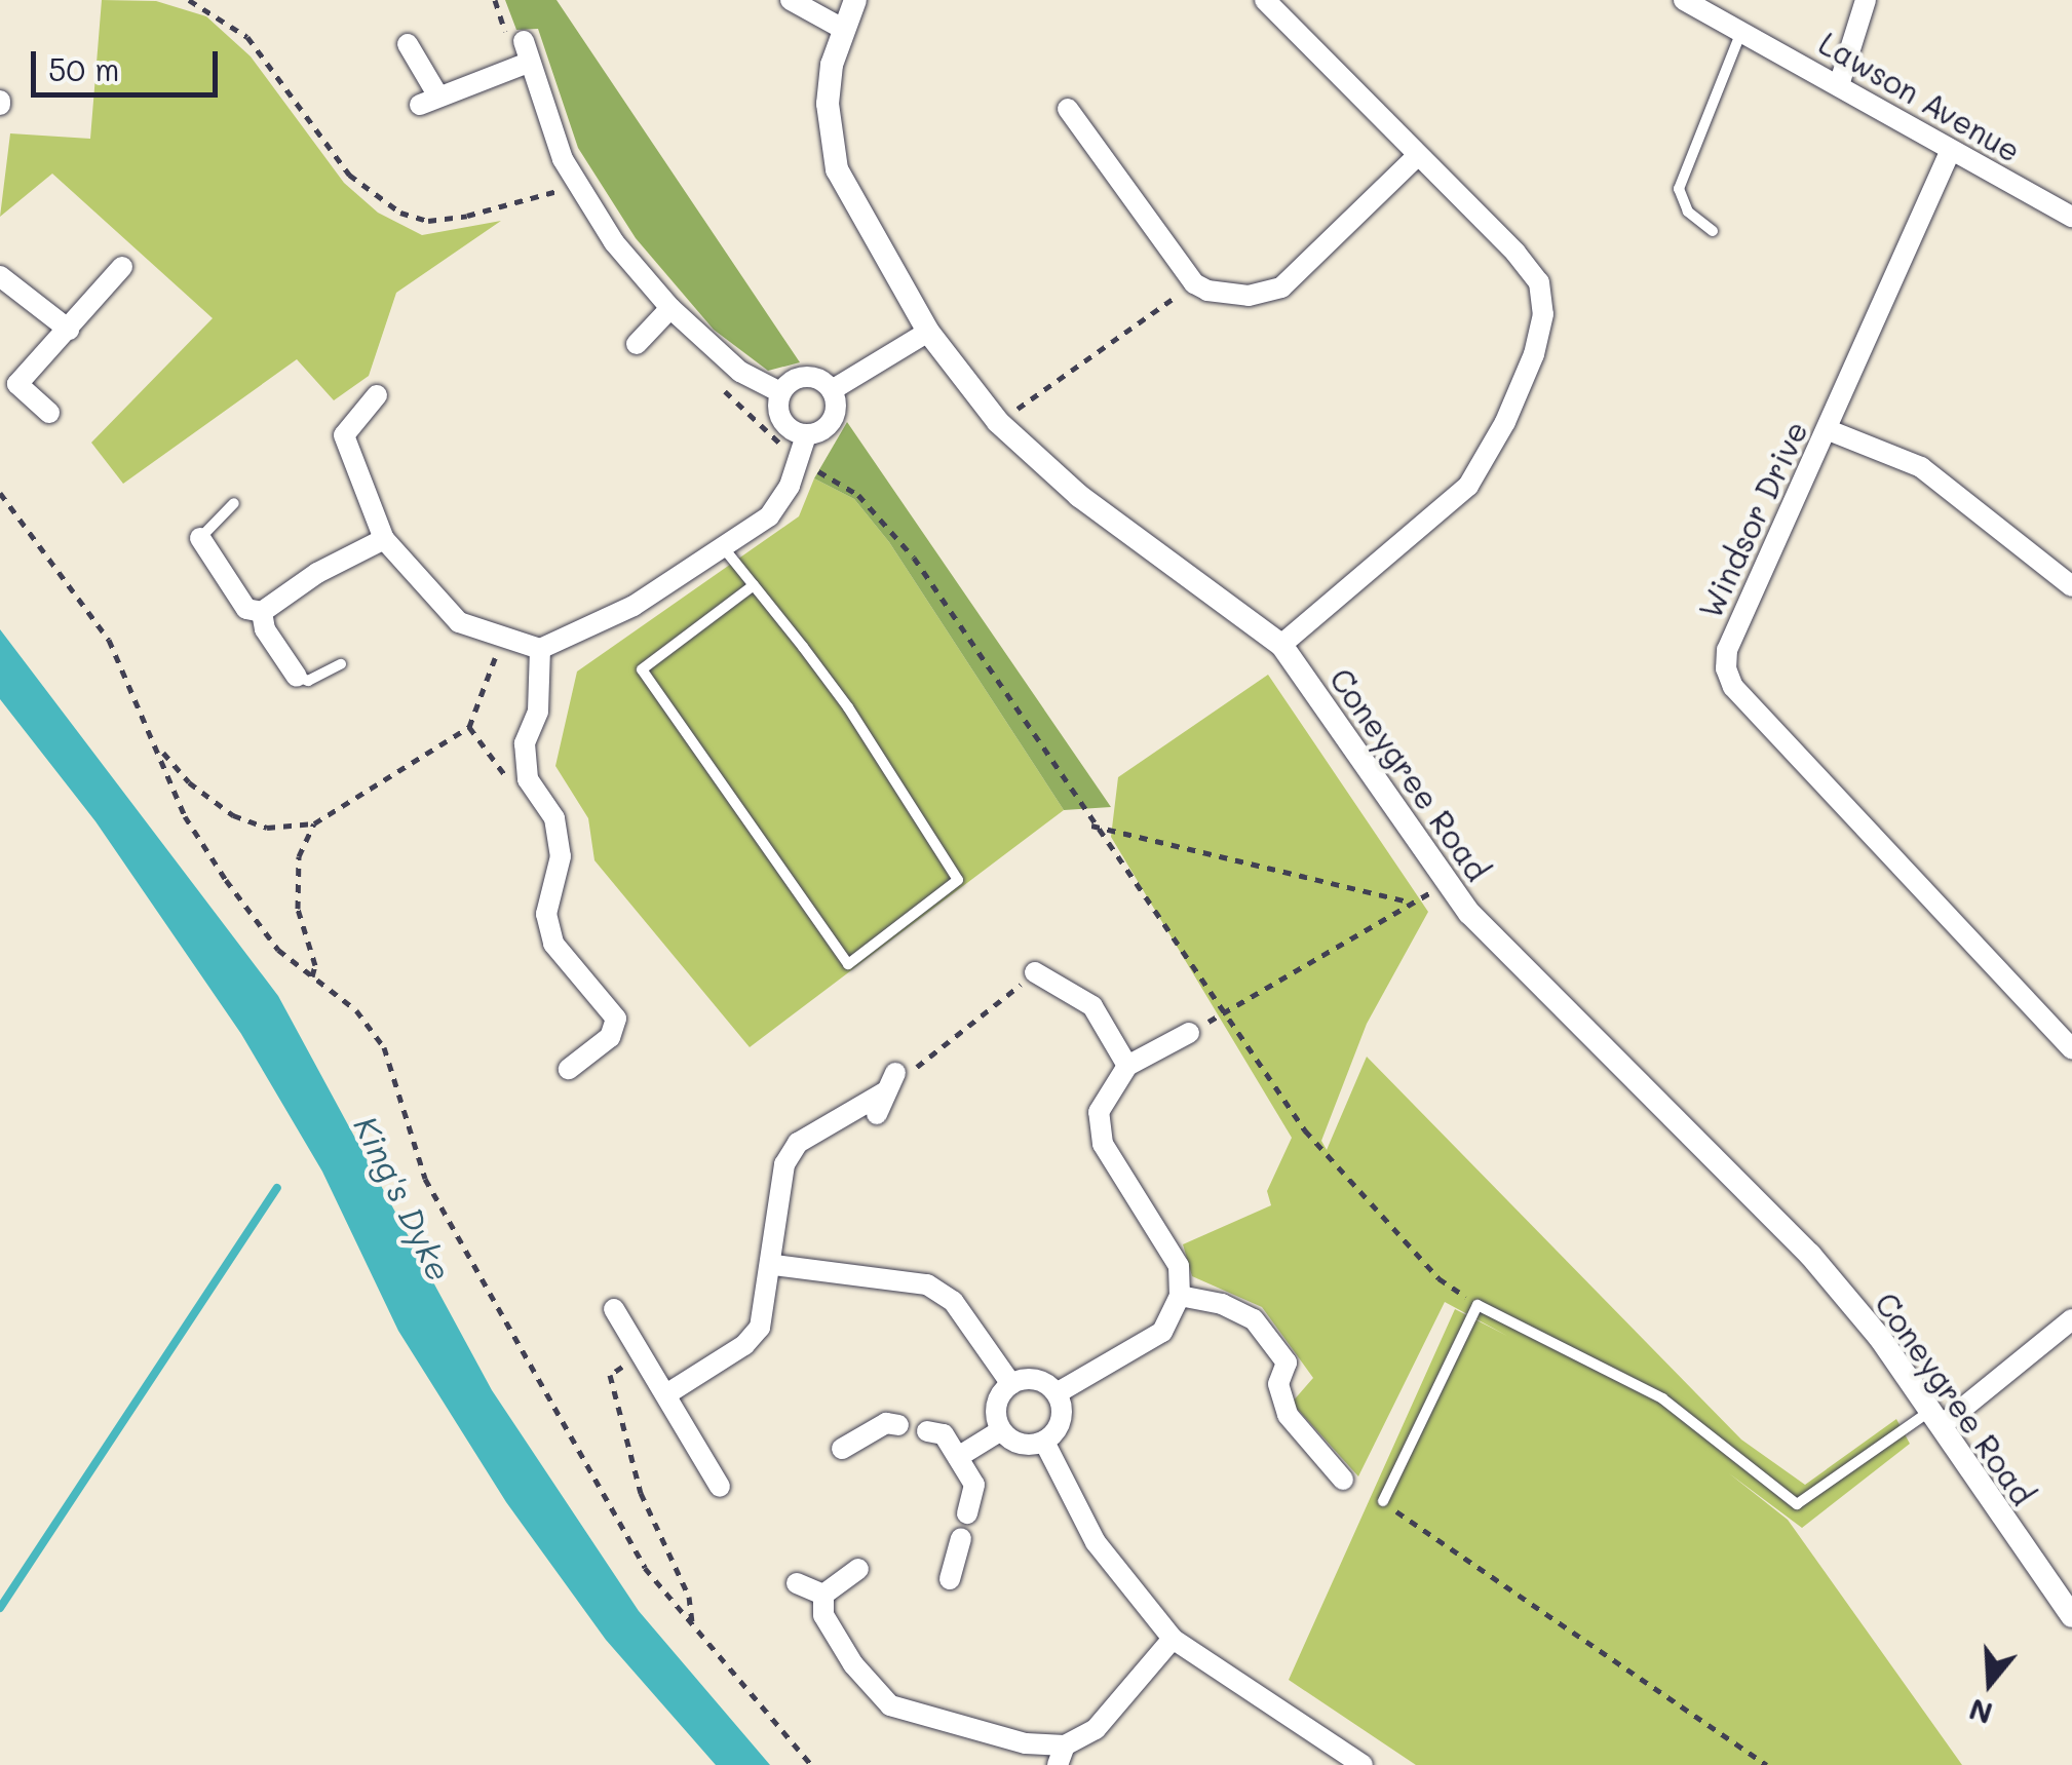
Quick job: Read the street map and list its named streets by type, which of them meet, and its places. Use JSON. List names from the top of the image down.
{
  "streets": {
    "street": ["Lawson Avenue", "Windsor Drive", "Coneygree Road"]
  },
  "crossings": [
    ["Lawson Avenue", "Windsor Drive"]
  ],
  "water": ["King's Dyke"],
  "scale_bar": "50 m",
  "north": "bottom"
}
